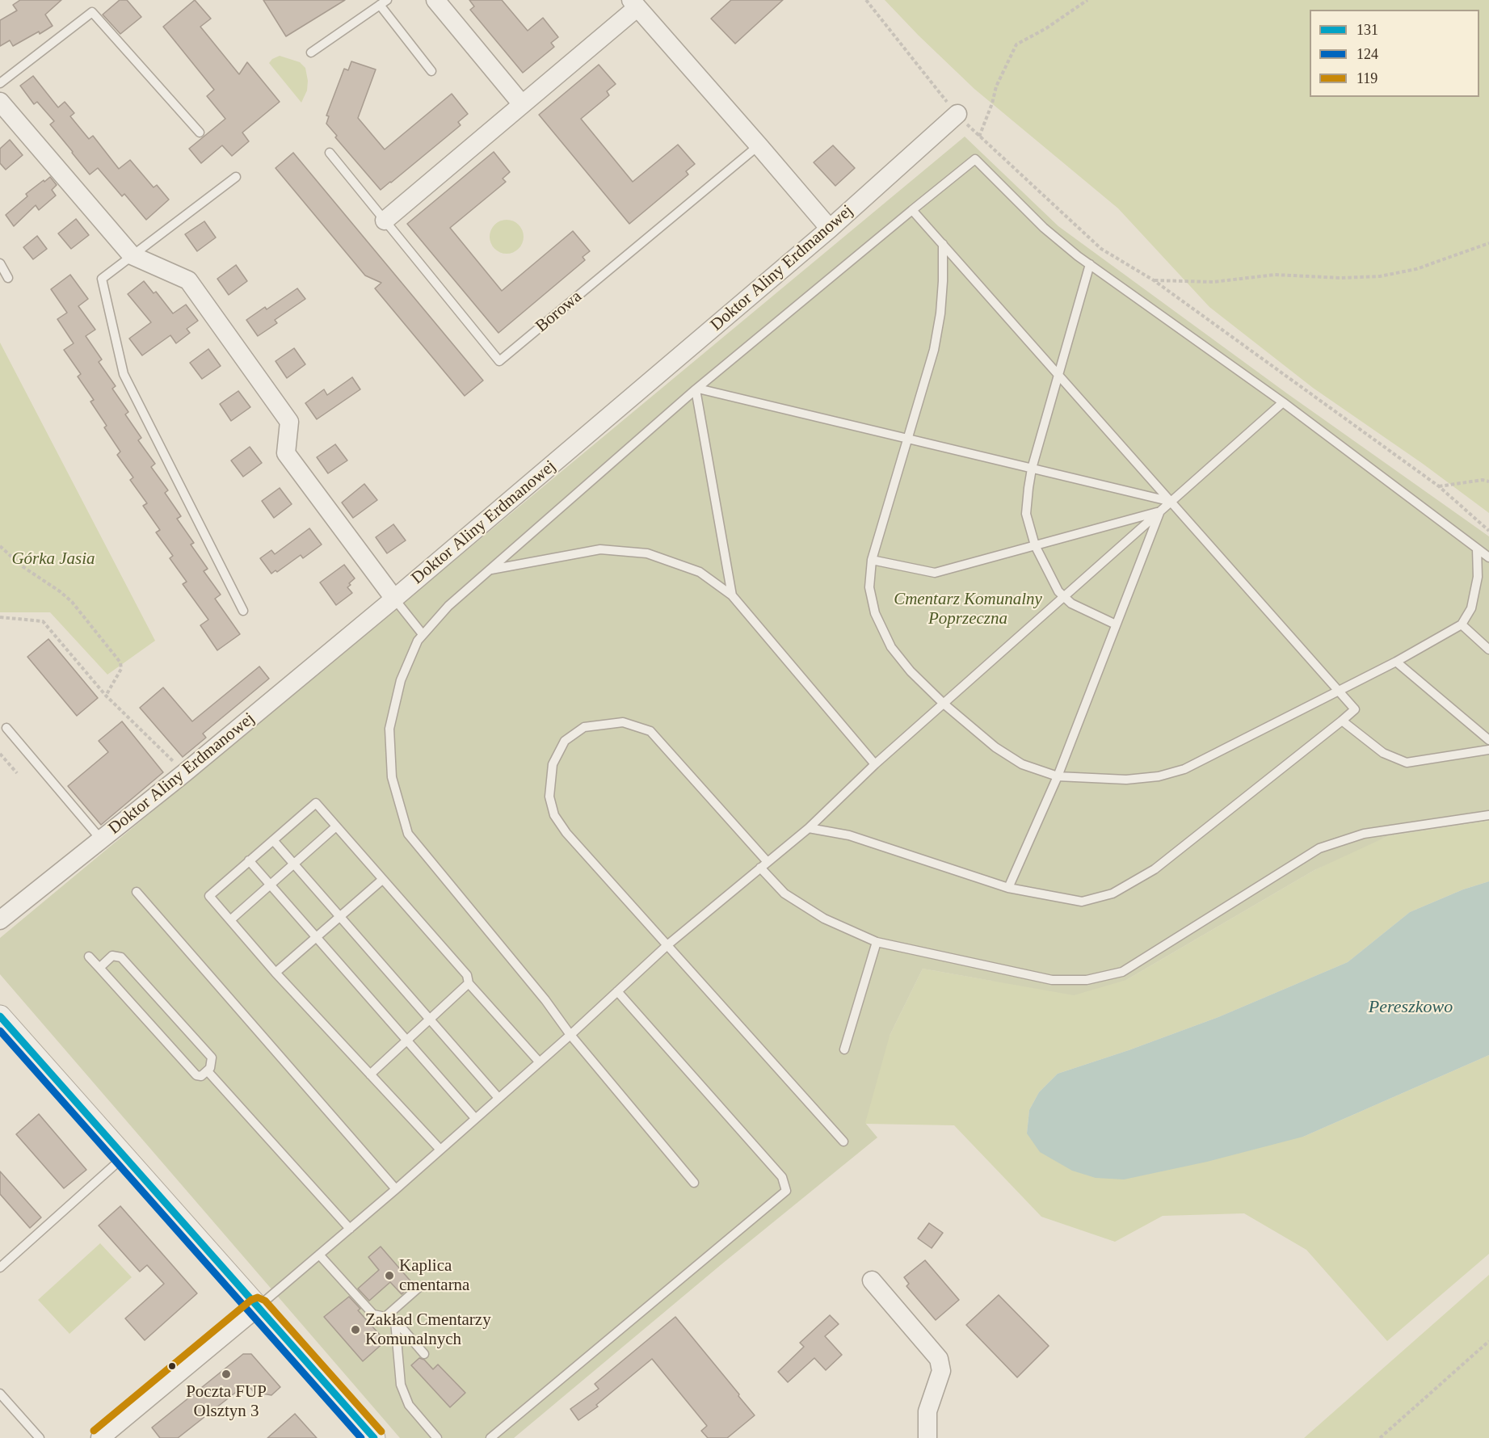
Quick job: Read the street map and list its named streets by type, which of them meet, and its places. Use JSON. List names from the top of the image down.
{
  "streets": {
    "street": ["Doktor Aliny Erdmanowej"],
    "lane": ["Borowa"]
  },
  "water": ["Pereszkowo"],
  "parks": ["Górka Jasia", "Cmentarz Komunalny Poprzeczna"],
  "places": ["Kaplica cmentarna", "Zakład Cmentarzy Komunalnych", "Poczta FUP Olsztyn 3"],
  "lines": ["transit line 131", "transit line 124", "transit line 119"],
  "legend": ["131", "124", "119"]
}
